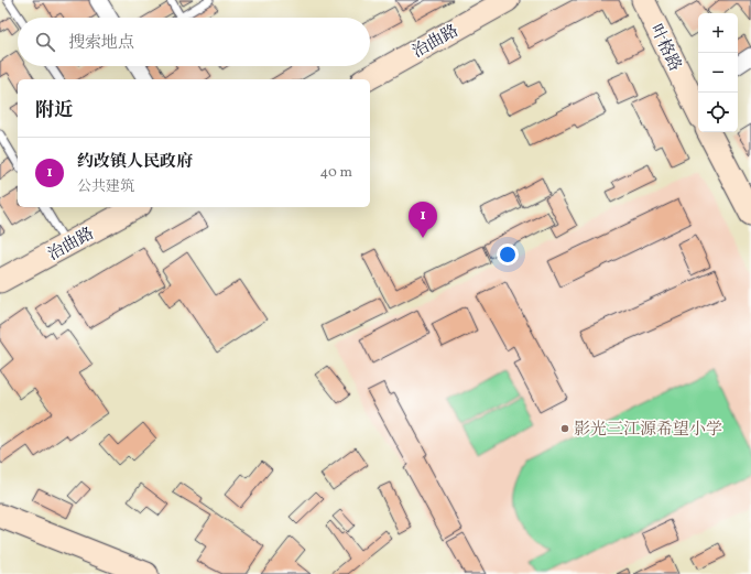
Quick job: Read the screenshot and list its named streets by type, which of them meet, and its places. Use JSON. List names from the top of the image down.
{
  "streets": {
    "main road": ["治曲路", "叶格路"]
  },
  "places": ["影光三江源希望小学"],
  "page": {
    "map_buttons": ["+", "−"],
    "search": "搜索地点",
    "heading": "附近",
    "list": [
      {
        "mark": "1",
        "name": "约改镇人民政府",
        "note": "公共建筑",
        "value": "40 m"
      }
    ],
    "pins": "1"
  }
}
